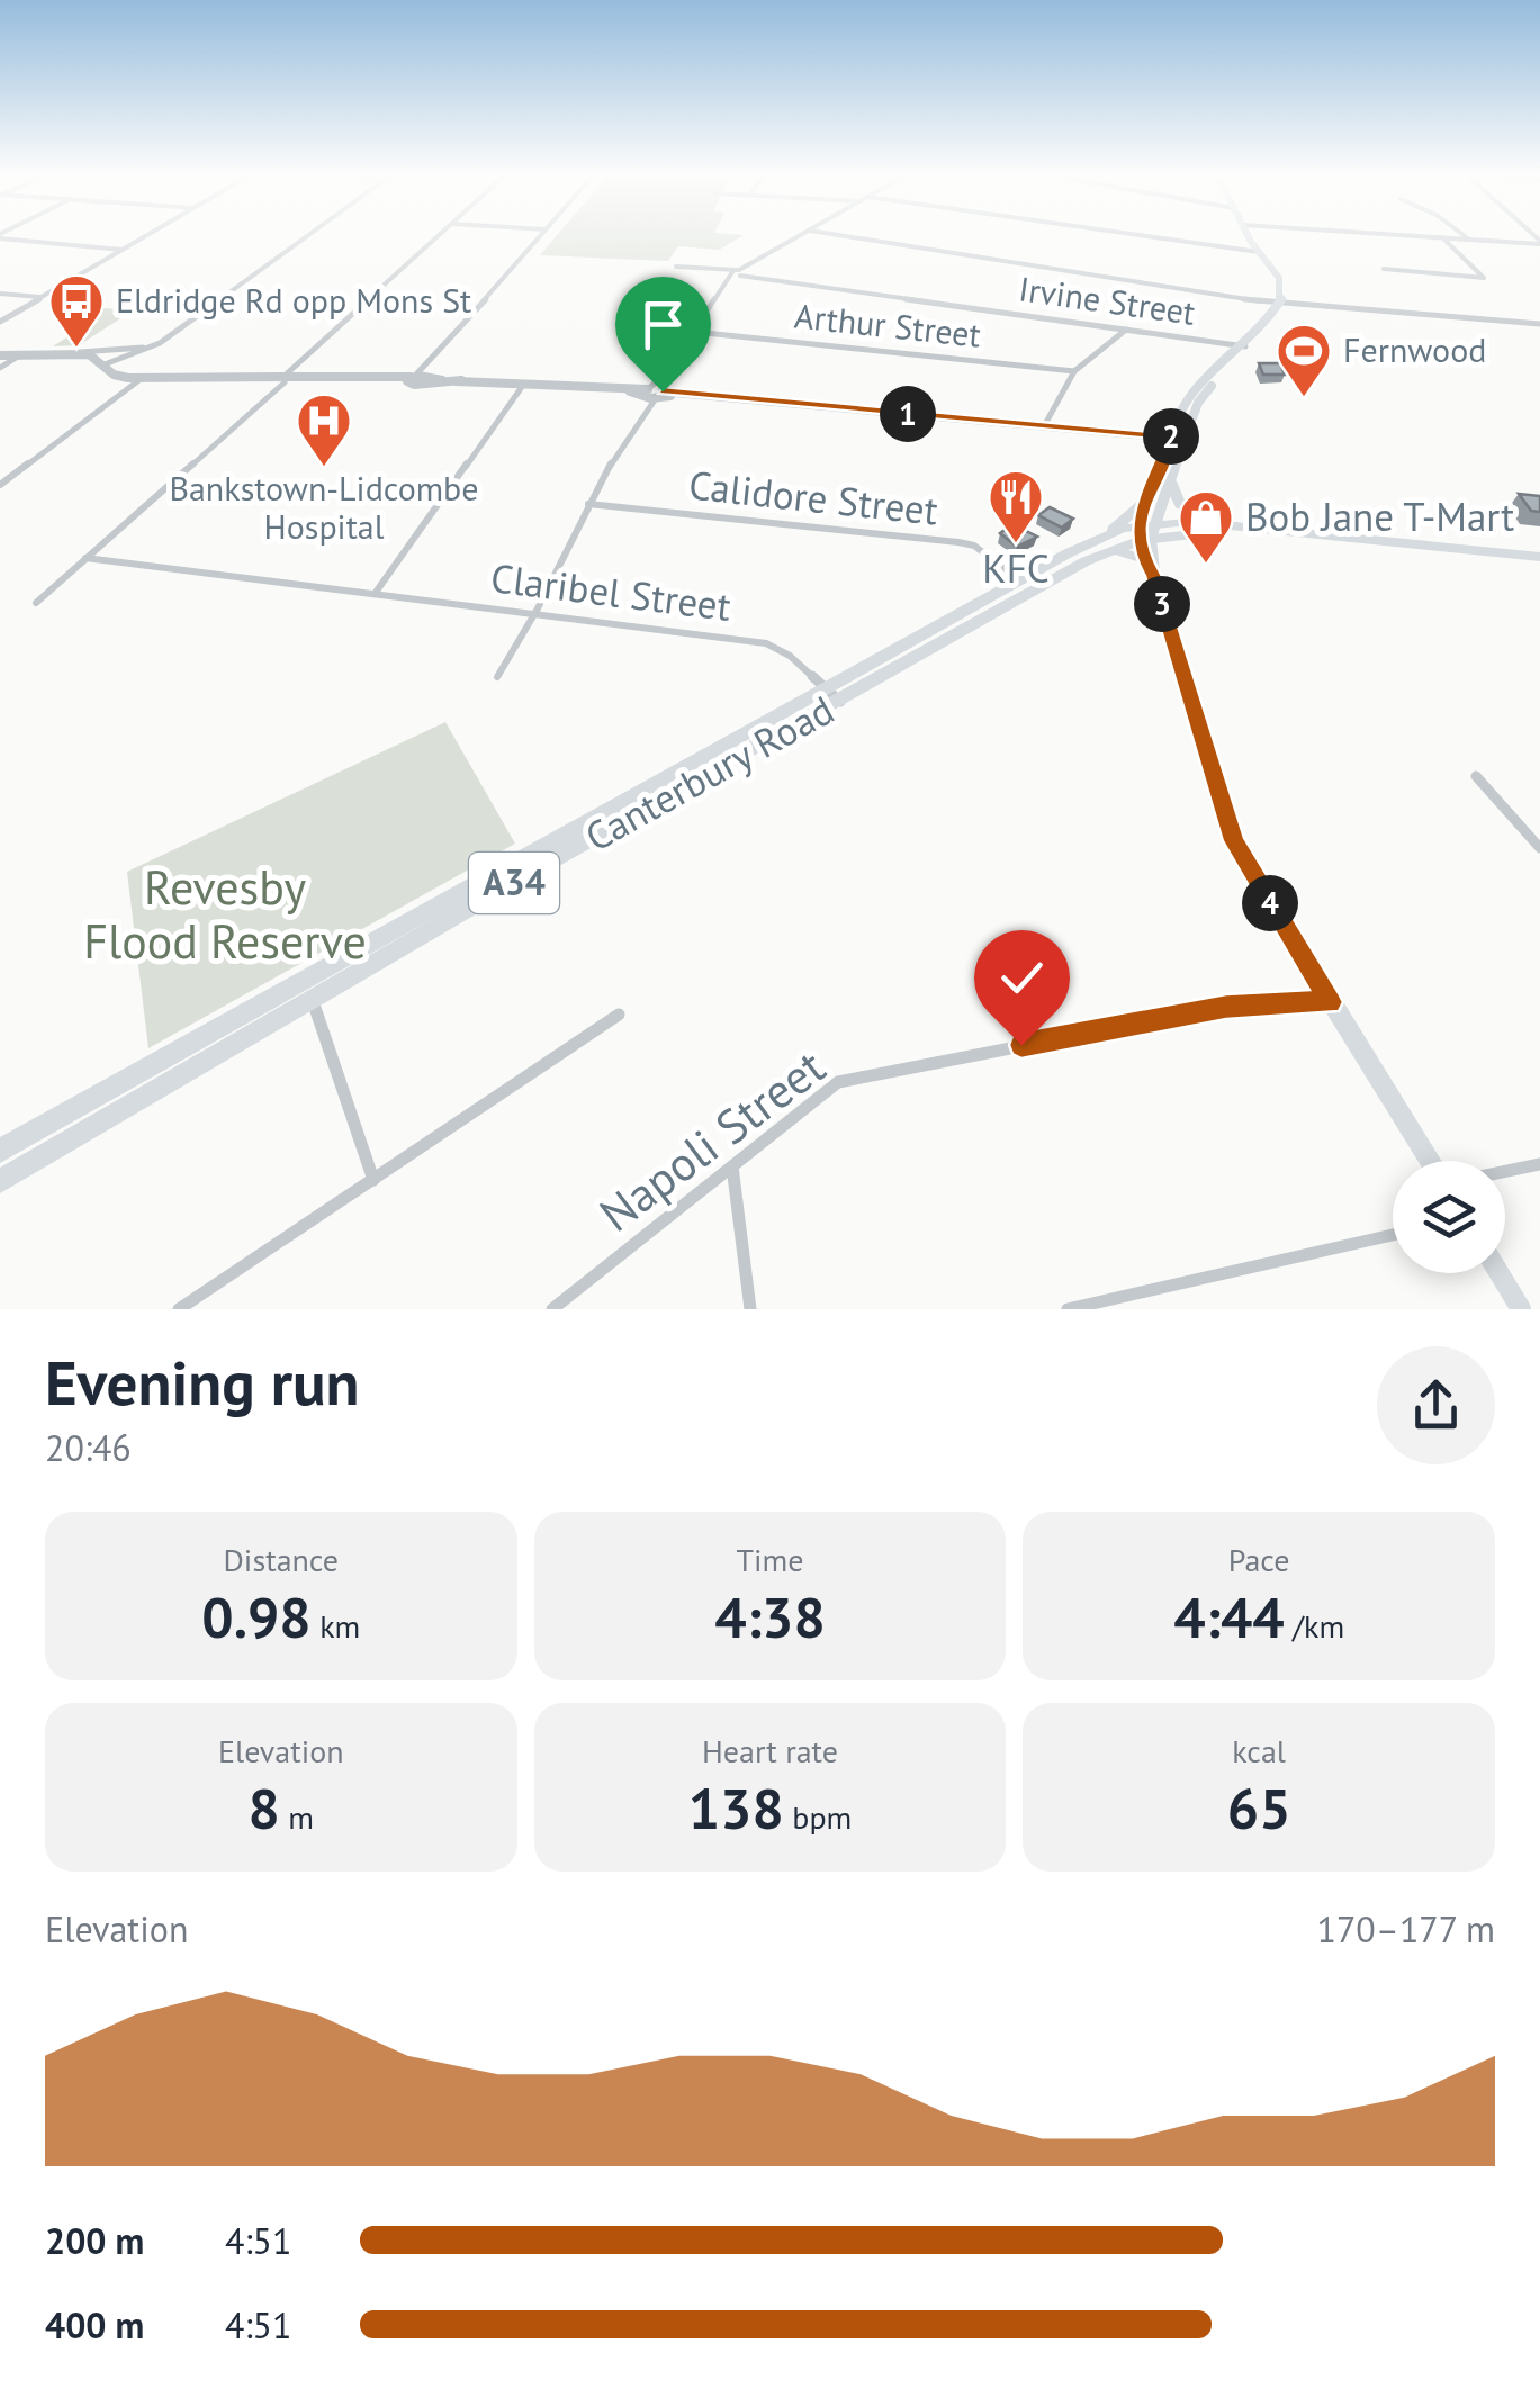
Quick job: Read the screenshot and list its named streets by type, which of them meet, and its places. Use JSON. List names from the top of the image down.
{
  "streets": {
    "highway": ["Canterbury Road", "A34"],
    "street": [
      "Irvine Street",
      "Arthur Street",
      "Calidore Street",
      "Claribel Street",
      "Napoli Street"
    ]
  },
  "crossings": [
    ["Calidore Street", "Canterbury Road"],
    ["Claribel Street", "Canterbury Road"]
  ],
  "parks": ["Revesby Flood Reserve"],
  "places": {
    "bus stop": ["Eldridge Rd opp Mons St"],
    "sports": ["Fernwood"],
    "hospital": ["Bankstown-Lidcombe Hospital"],
    "restaurant": ["KFC"],
    "shop": ["Bob Jane T-Mart"]
  },
  "page": {
    "pins": [
      "1",
      "2",
      "3",
      "4"
    ],
    "heading": ["Evening run", "20:46"],
    "stats": [
      ["Distance", "0.98 km"],
      ["Time", "4:38"],
      ["Pace", "4:44 /km"],
      ["Elevation", "8 m"],
      ["Heart rate", "138 bpm"],
      ["kcal", "65"]
    ],
    "chart": ["Elevation", "170–177 m"],
    "list": [
      {
        "name": "200 m",
        "note": "4:51"
      },
      {
        "name": "400 m",
        "note": "4:51"
      }
    ]
  }
}
